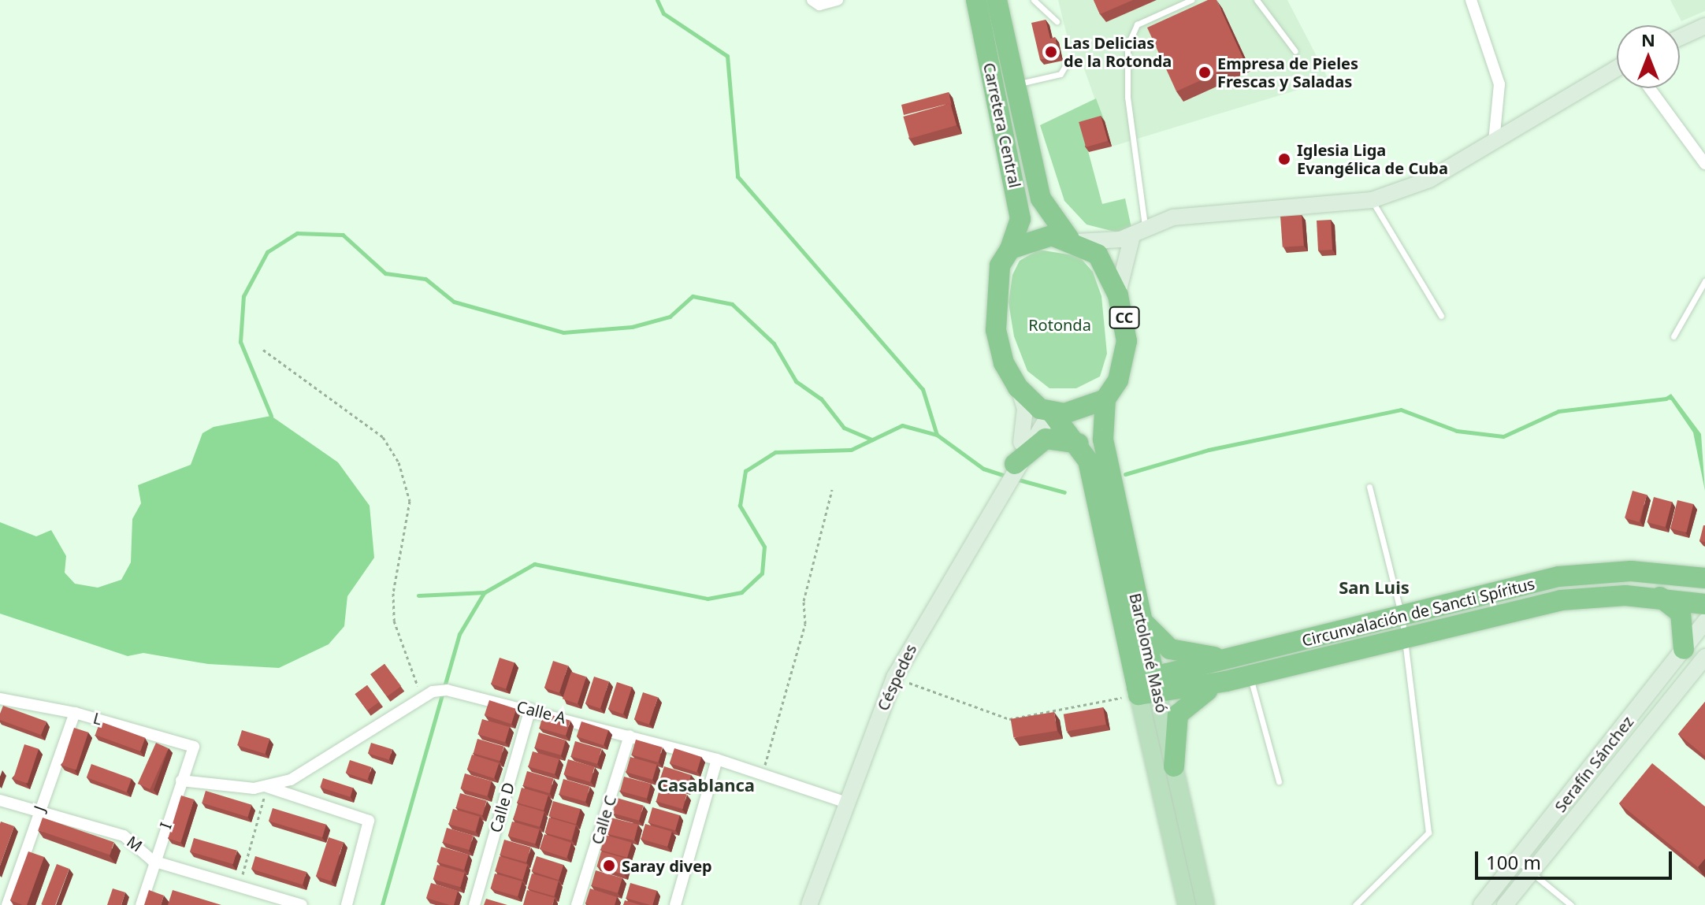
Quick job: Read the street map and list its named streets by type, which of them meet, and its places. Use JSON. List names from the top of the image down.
{
  "streets": {
    "highway": [
      "Carretera Central",
      "CC",
      "Circunvalación de Sancti Spíritus",
      "Bartolomé Masó"
    ],
    "main road": ["Céspedes", "Serafín Sánchez"],
    "street": [
      "Calle A",
      "L",
      "Calle D",
      "J",
      "Calle C",
      "I",
      "M"
    ]
  },
  "crossings": [
    ["Carretera Central", "CC"],
    ["Carretera Central", "Bartolomé Masó"],
    ["Carretera Central", "Céspedes"],
    ["CC", "Bartolomé Masó"],
    ["CC", "Céspedes"],
    ["Circunvalación de Sancti Spíritus", "Bartolomé Masó"],
    ["Bartolomé Masó", "Céspedes"],
    ["Céspedes", "Calle A"],
    ["Calle A", "Calle D"],
    ["Calle A", "Calle C"],
    ["Calle A", "I"],
    ["L", "J"],
    ["L", "I"],
    ["J", "M"],
    ["I", "M"]
  ],
  "districts": ["San Luis", "Casablanca"],
  "parks": ["Rotonda"],
  "places": [
    "Las Delicias de la Rotonda",
    "Empresa de Pieles Frescas y Saladas",
    "Iglesia Liga Evangélica de Cuba",
    "Saray divep"
  ],
  "scale_bar": "100 m",
  "north": "top"
}
